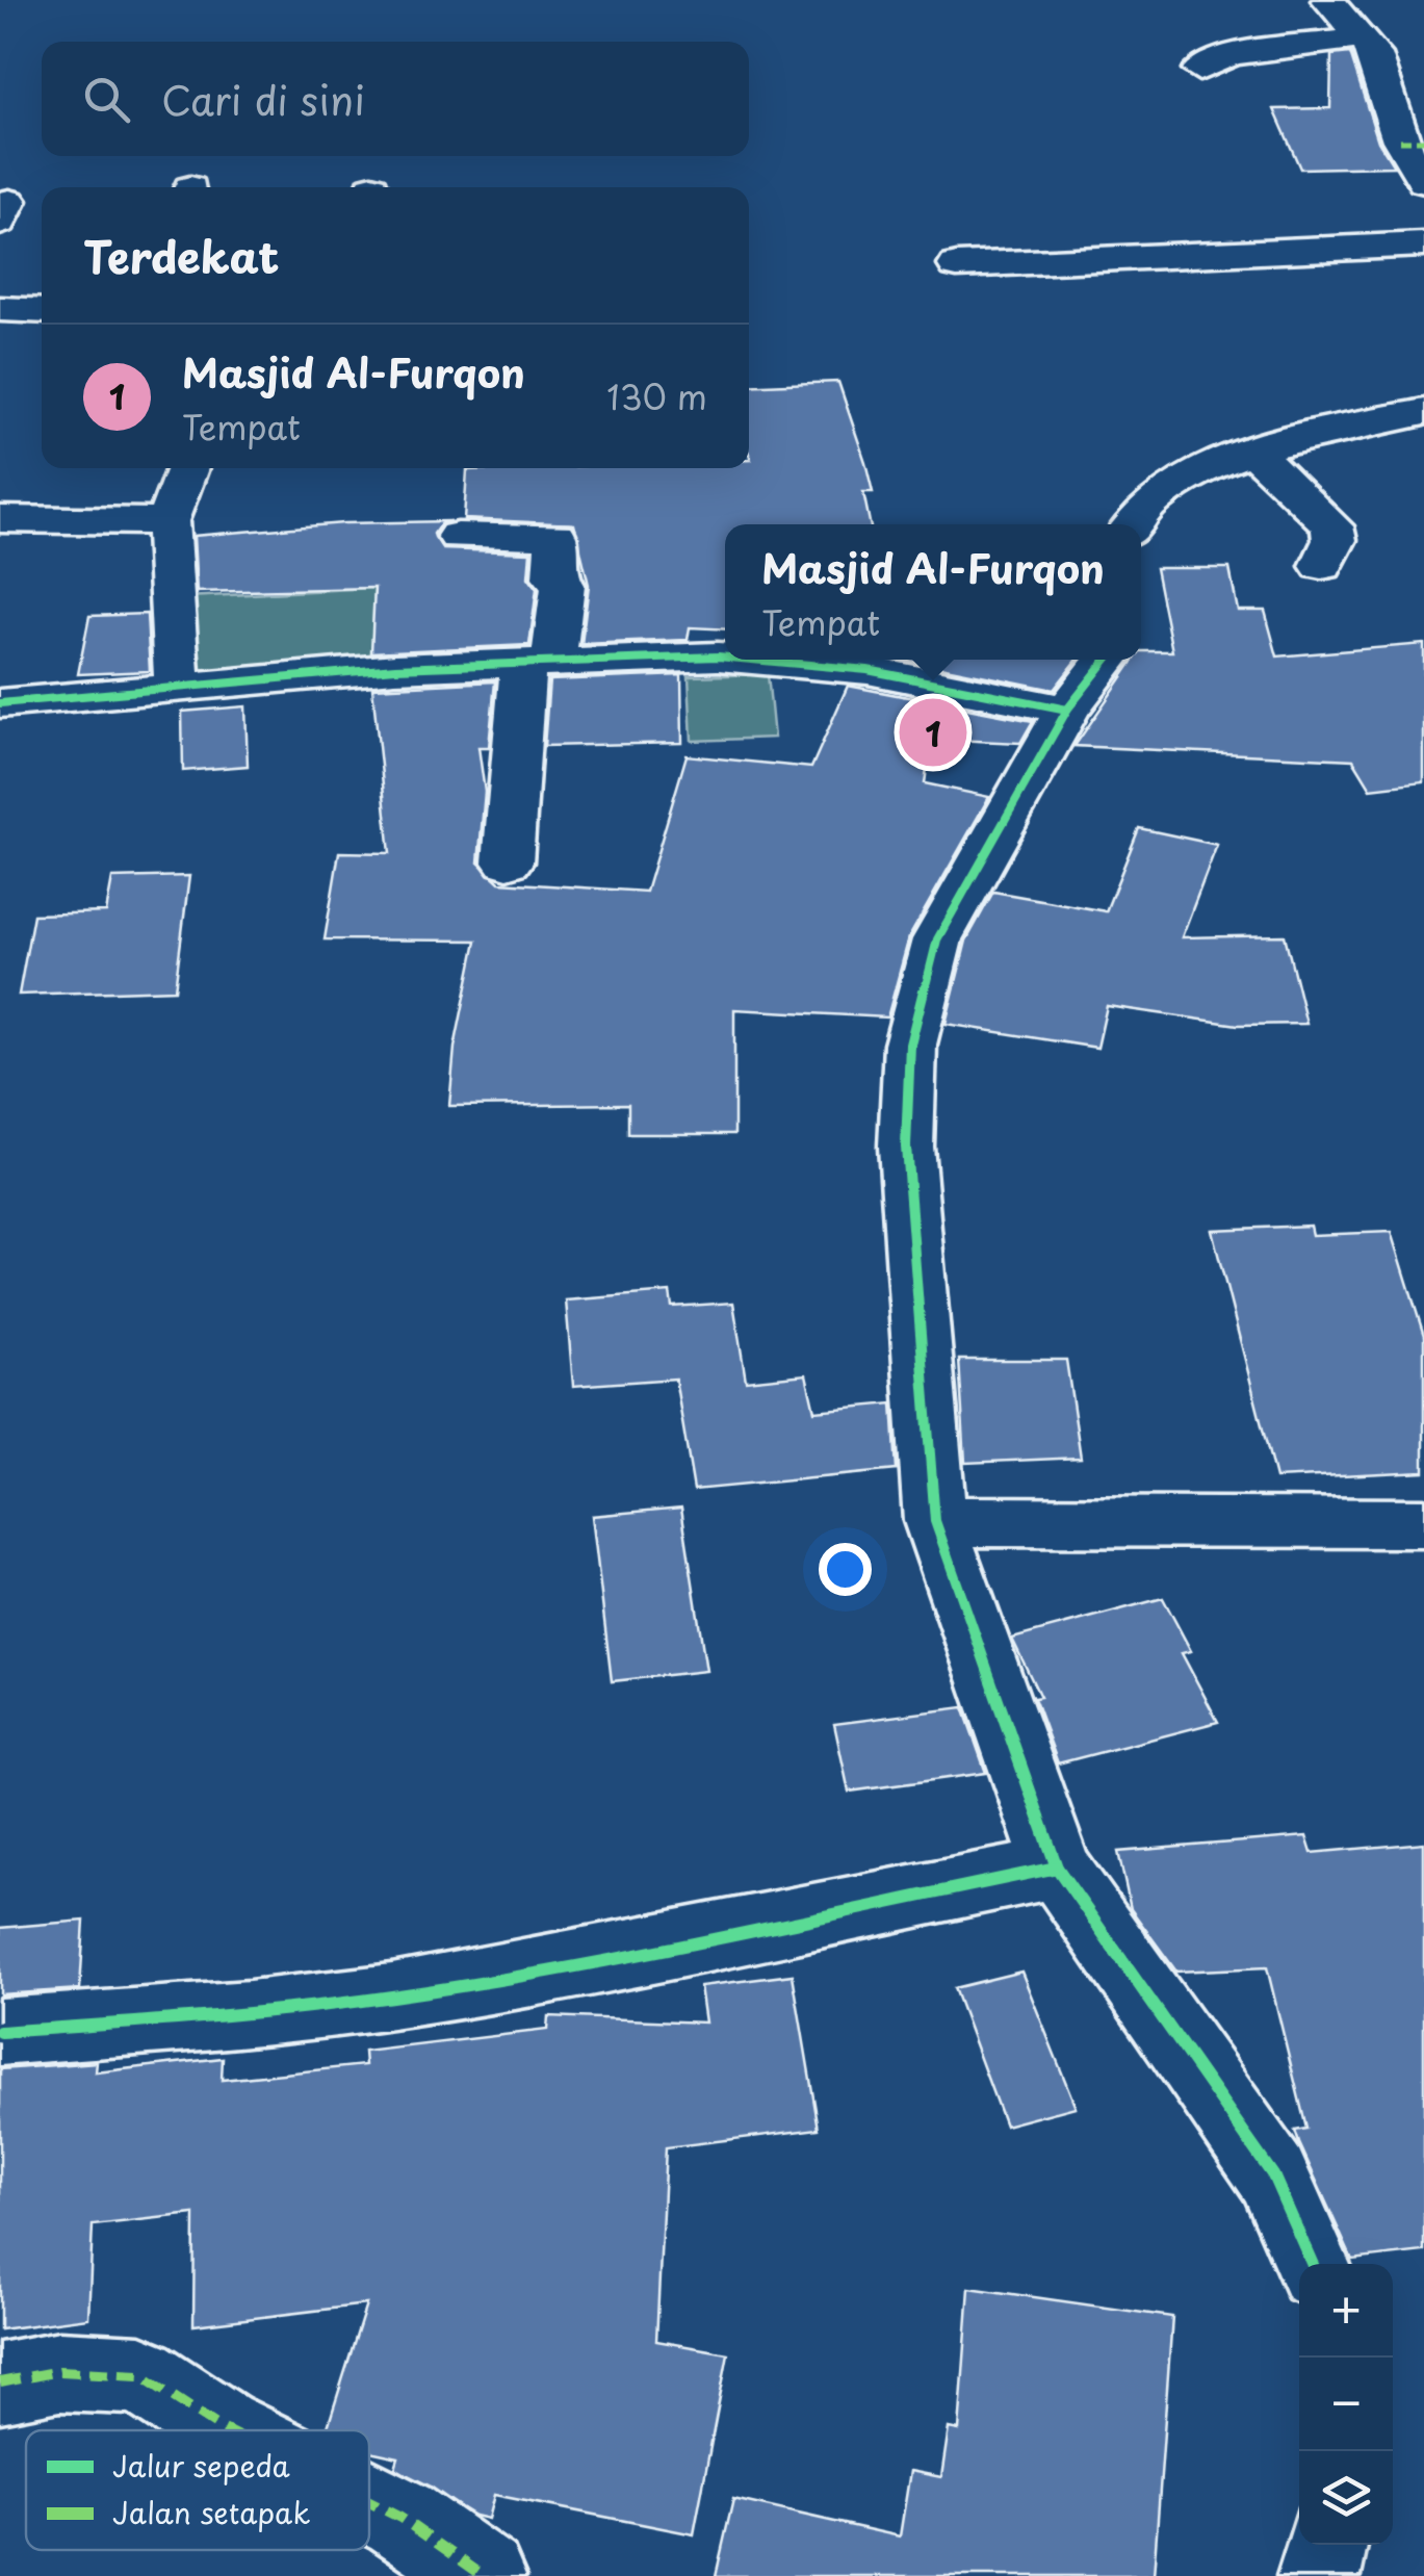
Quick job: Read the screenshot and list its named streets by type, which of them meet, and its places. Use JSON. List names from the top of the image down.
{
  "legend": ["Jalur sepeda", "Jalan setapak"],
  "page": {
    "search": "Cari di sini",
    "heading": "Terdekat",
    "list": [
      {
        "mark": "1",
        "name": "Masjid Al-Furqon",
        "note": "Tempat",
        "value": "130 m"
      }
    ],
    "popup": ["Masjid Al-Furqon", "Tempat"],
    "pins": "1",
    "map_buttons": ["+", "−"]
  }
}
